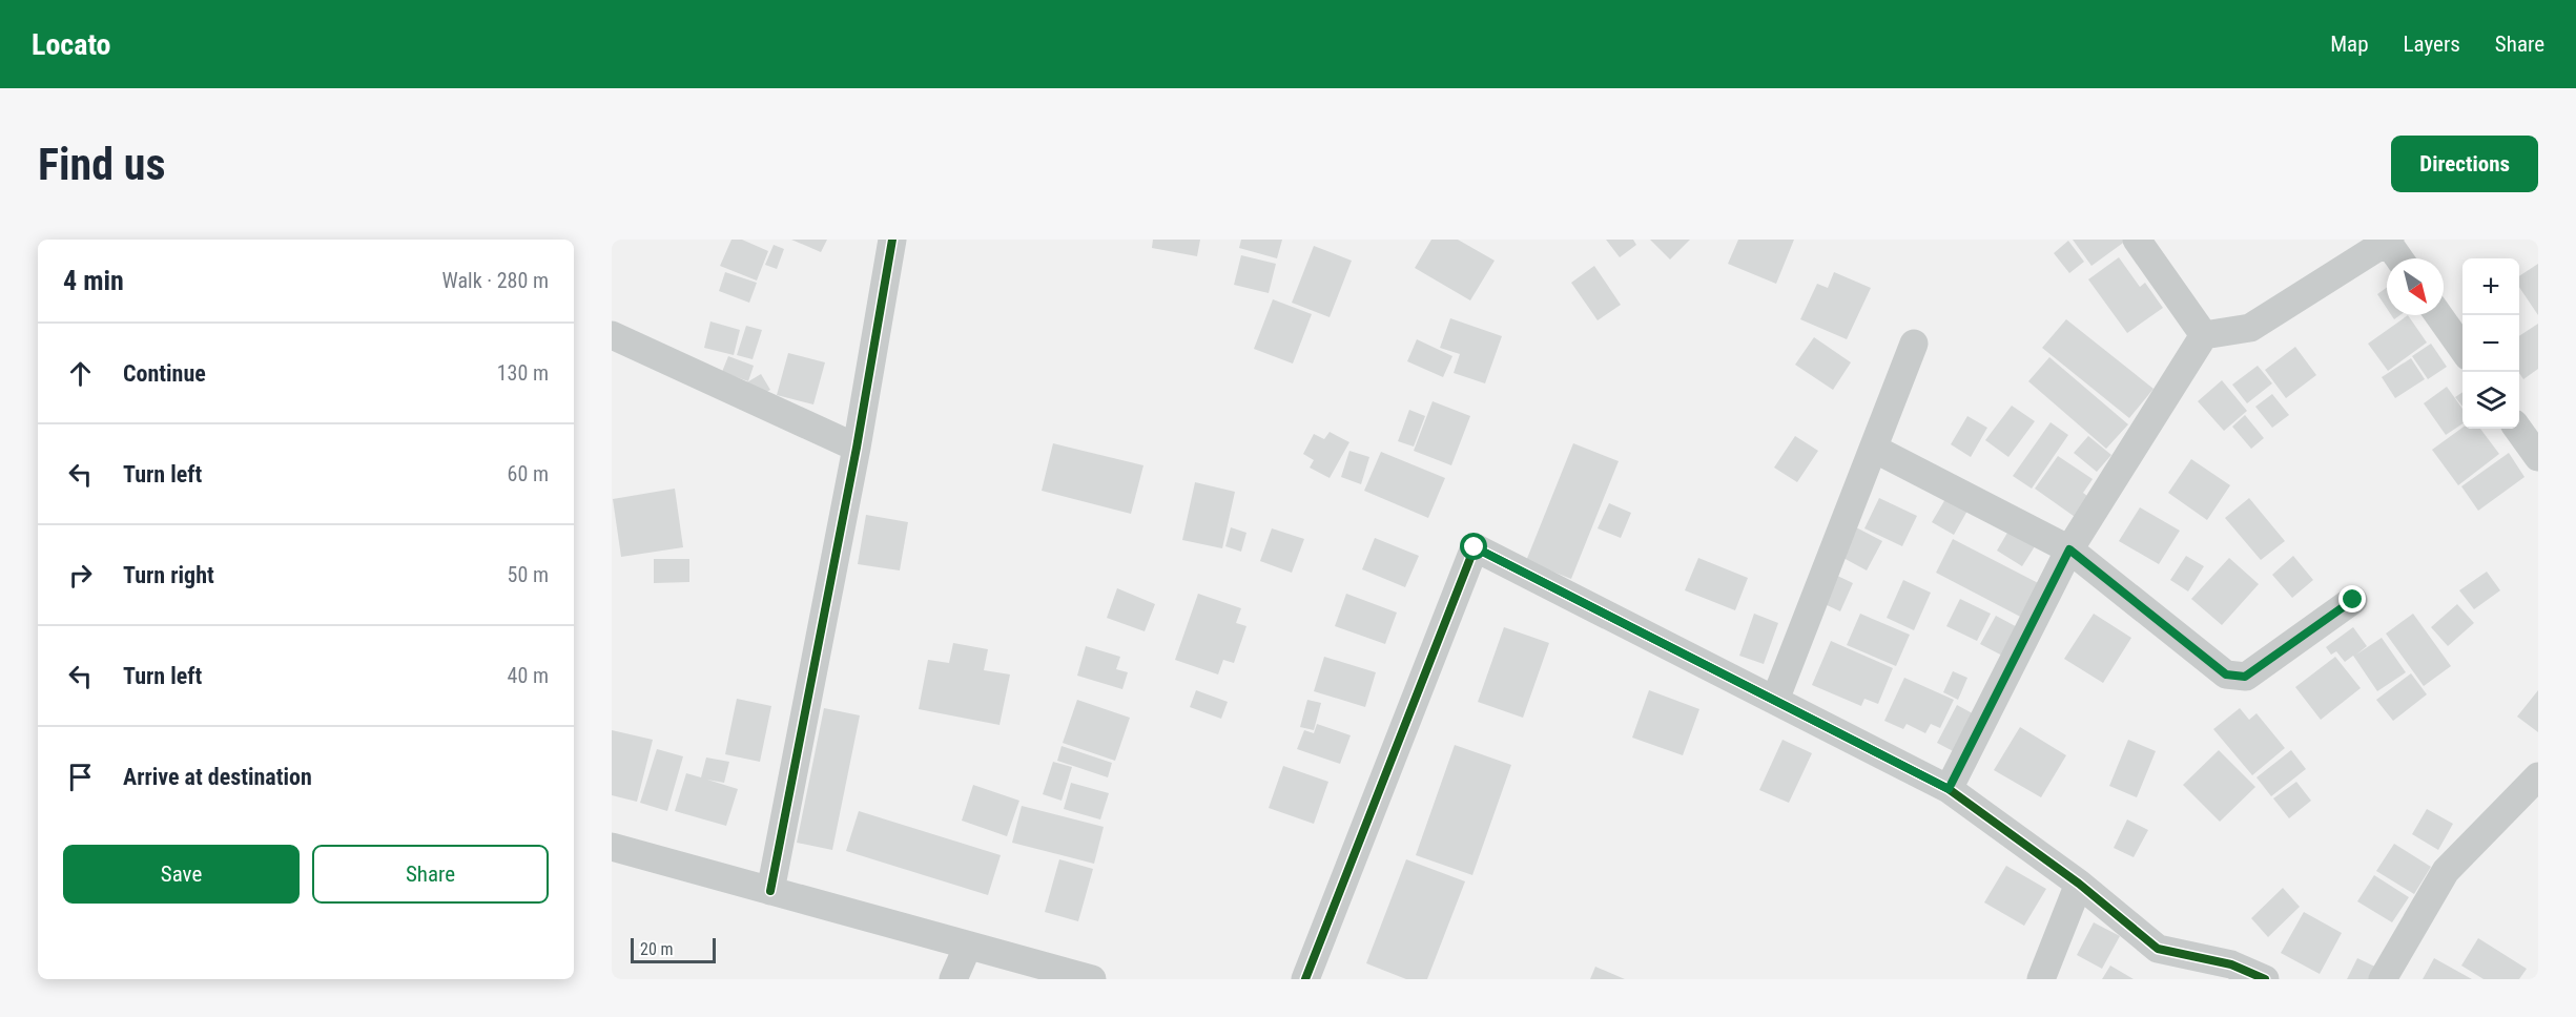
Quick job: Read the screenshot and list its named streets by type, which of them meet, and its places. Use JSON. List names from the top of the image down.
{
  "scale_bar": "20 m",
  "north": "bottom right",
  "page": {
    "header": "Locato",
    "nav": ["Map", "Layers", "Share"],
    "buttons": [
      "Directions",
      ["Save", "Share"]
    ],
    "title": "Find us",
    "heading": ["4 min", "Walk · 280 m"],
    "map_buttons": ["+", "−"],
    "list": [
      ["Continue", "130 m"],
      ["Turn left", "60 m"],
      ["Turn right", "50 m"],
      ["Turn left", "40 m"],
      "Arrive at destination"
    ],
    "scale": "20 m"
  }
}
